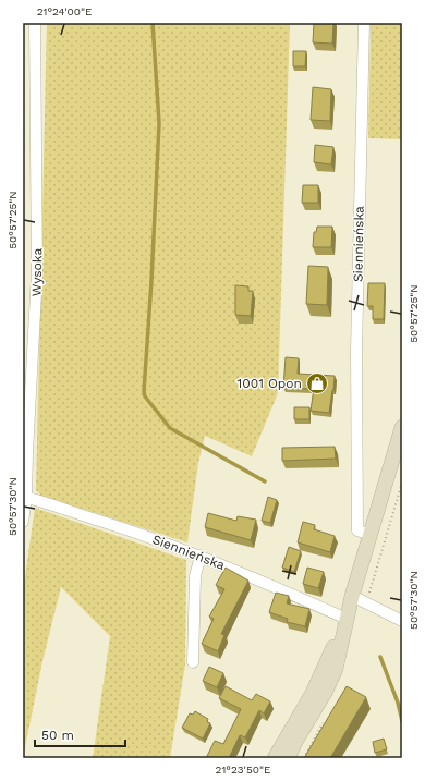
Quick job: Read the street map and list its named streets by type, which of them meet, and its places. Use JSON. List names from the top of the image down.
{
  "streets": {
    "street": ["Siennieńska", "Wysoka"]
  },
  "crossings": [
    ["Siennieńska", "Wysoka"]
  ],
  "places": {
    "shop": ["1001 Opon"]
  },
  "scale_bar": "50 m",
  "coordinates": [
    "21°24'00\"E",
    "50°57'25\"N",
    "50°57'30\"N",
    "21°23'50\"E"
  ]
}
